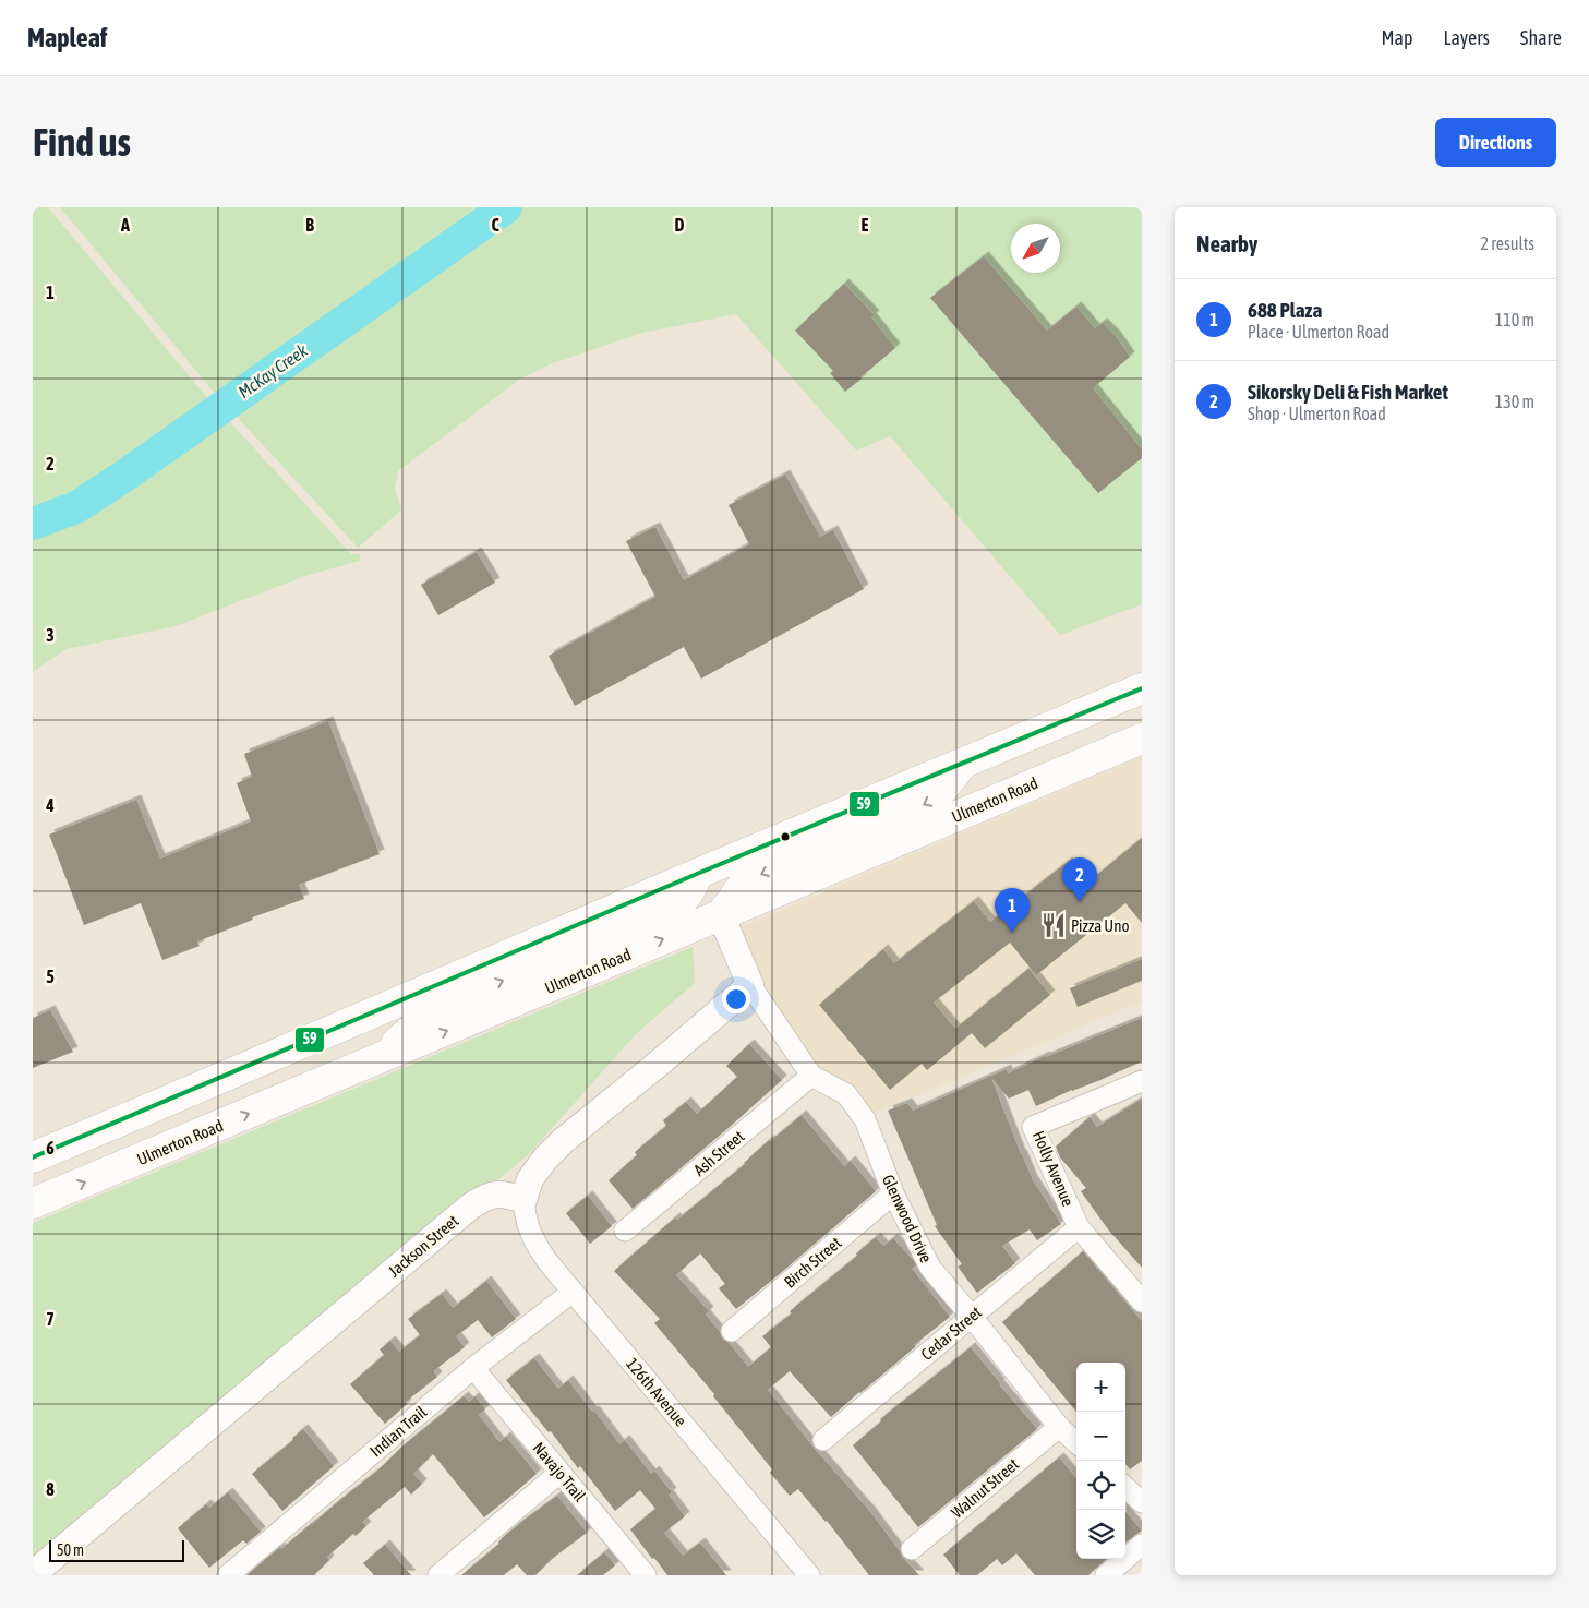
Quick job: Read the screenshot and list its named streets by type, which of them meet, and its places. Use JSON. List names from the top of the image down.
{
  "streets": {
    "main road": ["Ulmerton Road"],
    "street": [
      "Ash Street",
      "Holly Avenue",
      "Glenwood Drive",
      "Jackson Street",
      "Birch Street",
      "Cedar Street",
      "126th Avenue",
      "Indian Trail",
      "Navajo Trail",
      "Walnut Street"
    ]
  },
  "crossings": [
    ["Ash Street", "Glenwood Drive"],
    ["Holly Avenue", "Cedar Street"],
    ["Glenwood Drive", "Birch Street"],
    ["Glenwood Drive", "Cedar Street"],
    ["Glenwood Drive", "Walnut Street"],
    ["Jackson Street", "126th Avenue"],
    ["126th Avenue", "Indian Trail"],
    ["Indian Trail", "Navajo Trail"]
  ],
  "water": ["McKay Creek"],
  "places": {
    "restaurant": ["Pizza Uno"]
  },
  "lines": ["transit line 59"],
  "scale_bar": "50 m",
  "north": "bottom left",
  "page": {
    "header": "Mapleaf",
    "nav": ["Map", "Layers", "Share"],
    "buttons": "Directions",
    "title": "Find us",
    "heading": ["Nearby", "2 results"],
    "list": [
      {
        "mark": "1",
        "name": "688 Plaza",
        "note": "Place · Ulmerton Road",
        "value": "110 m"
      },
      {
        "mark": "2",
        "name": "Sikorsky Deli & Fish Market",
        "note": "Shop · Ulmerton Road",
        "value": "130 m"
      }
    ],
    "pins": ["2", "1"],
    "map_buttons": ["+", "−"],
    "scale": "50 m"
  },
  "grid": {
    "columns": [
      "A",
      "B",
      "C",
      "D",
      "E"
    ],
    "rows": [
      "1",
      "2",
      "3",
      "4",
      "5",
      "6",
      "7",
      "8"
    ]
  }
}
